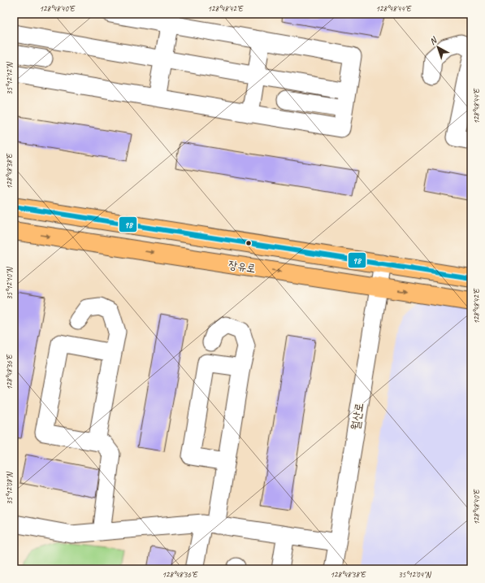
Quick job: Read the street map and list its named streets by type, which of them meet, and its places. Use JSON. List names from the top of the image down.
{
  "streets": {
    "main road": ["장유로"],
    "street": ["월산로"]
  },
  "crossings": [
    ["장유로", "월산로"]
  ],
  "lines": ["transit line 98"],
  "north": "top left",
  "coordinates": [
    "128°48'40\"E",
    "128°48'42\"E",
    "128°48'44\"E",
    "35°12'12\"N",
    "128°48'38\"E",
    "35°12'10\"N",
    "128°48'36\"E",
    "35°12'08\"N",
    "35°12'04\"N"
  ]
}
